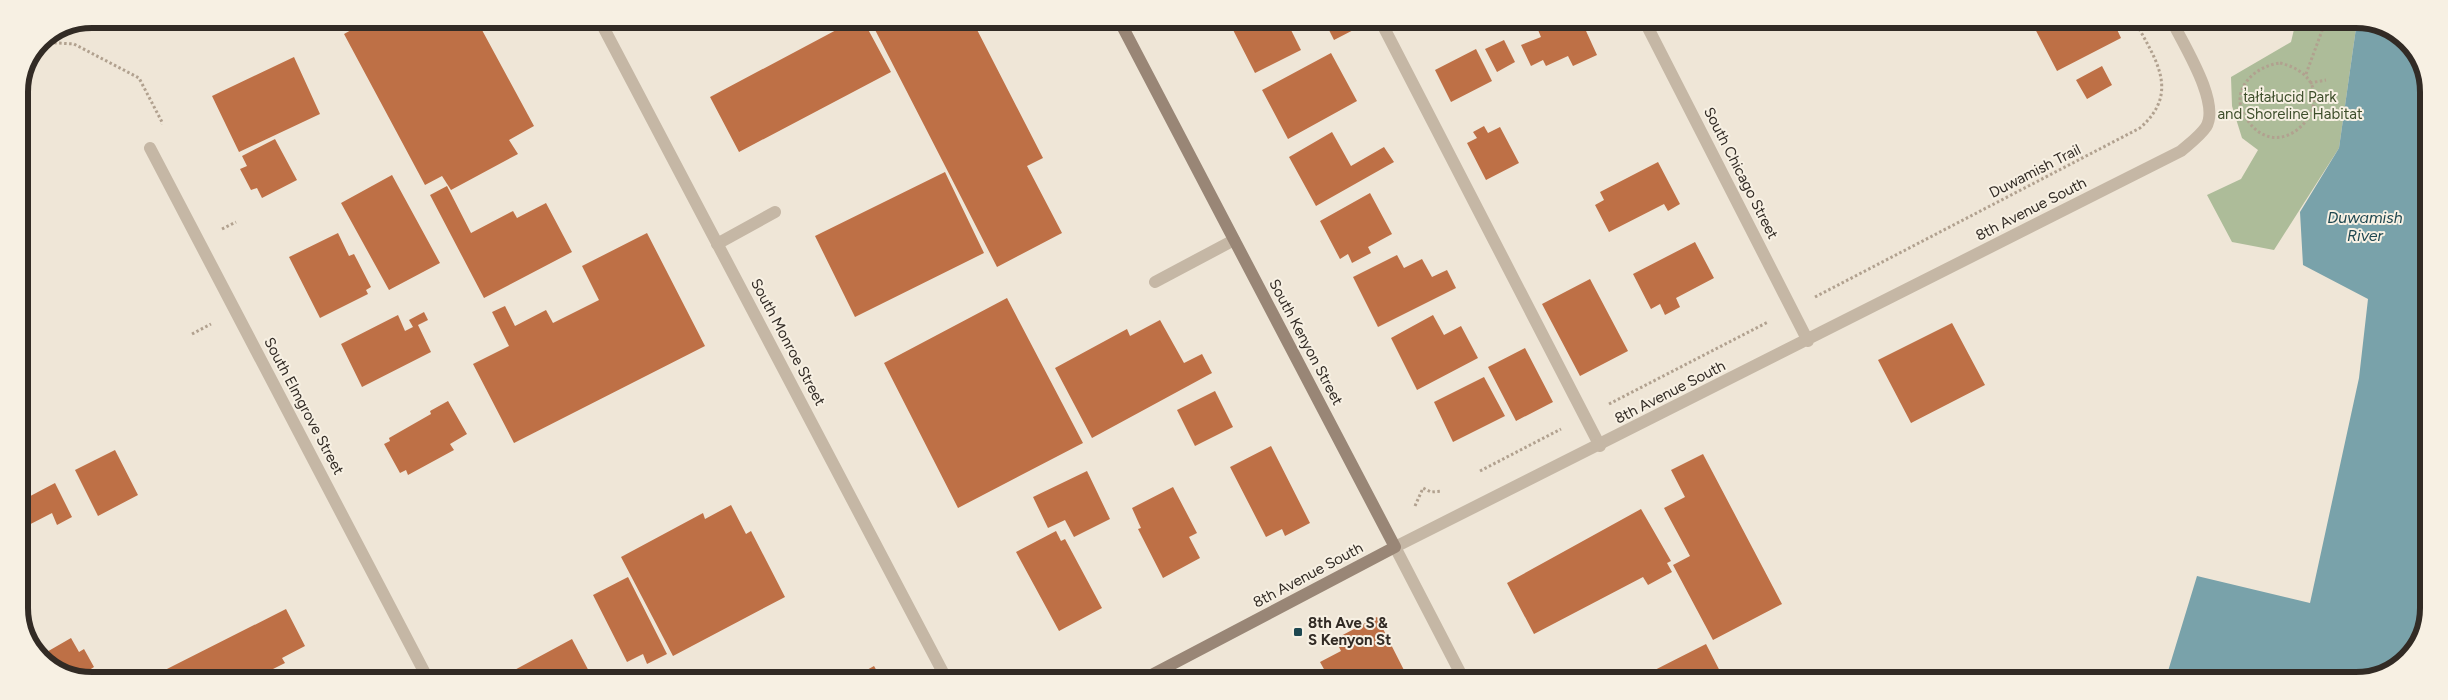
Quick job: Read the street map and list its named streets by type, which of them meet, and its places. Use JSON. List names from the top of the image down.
{
  "streets": {
    "street": [
      "South Chicago Street",
      "8th Avenue South",
      "South Monroe Street",
      "South Kenyon Street",
      "South Elmgrove Street"
    ],
    "path": ["Duwamish Trail"]
  },
  "crossings": [
    ["South Chicago Street", "8th Avenue South"],
    ["8th Avenue South", "South Kenyon Street"]
  ],
  "water": ["Duwamish River"],
  "parks": ["t̓ałt̓ałucid Park and Shoreline Habitat"],
  "places": {
    "transit": ["8th Ave S & S Kenyon St"]
  }
}
